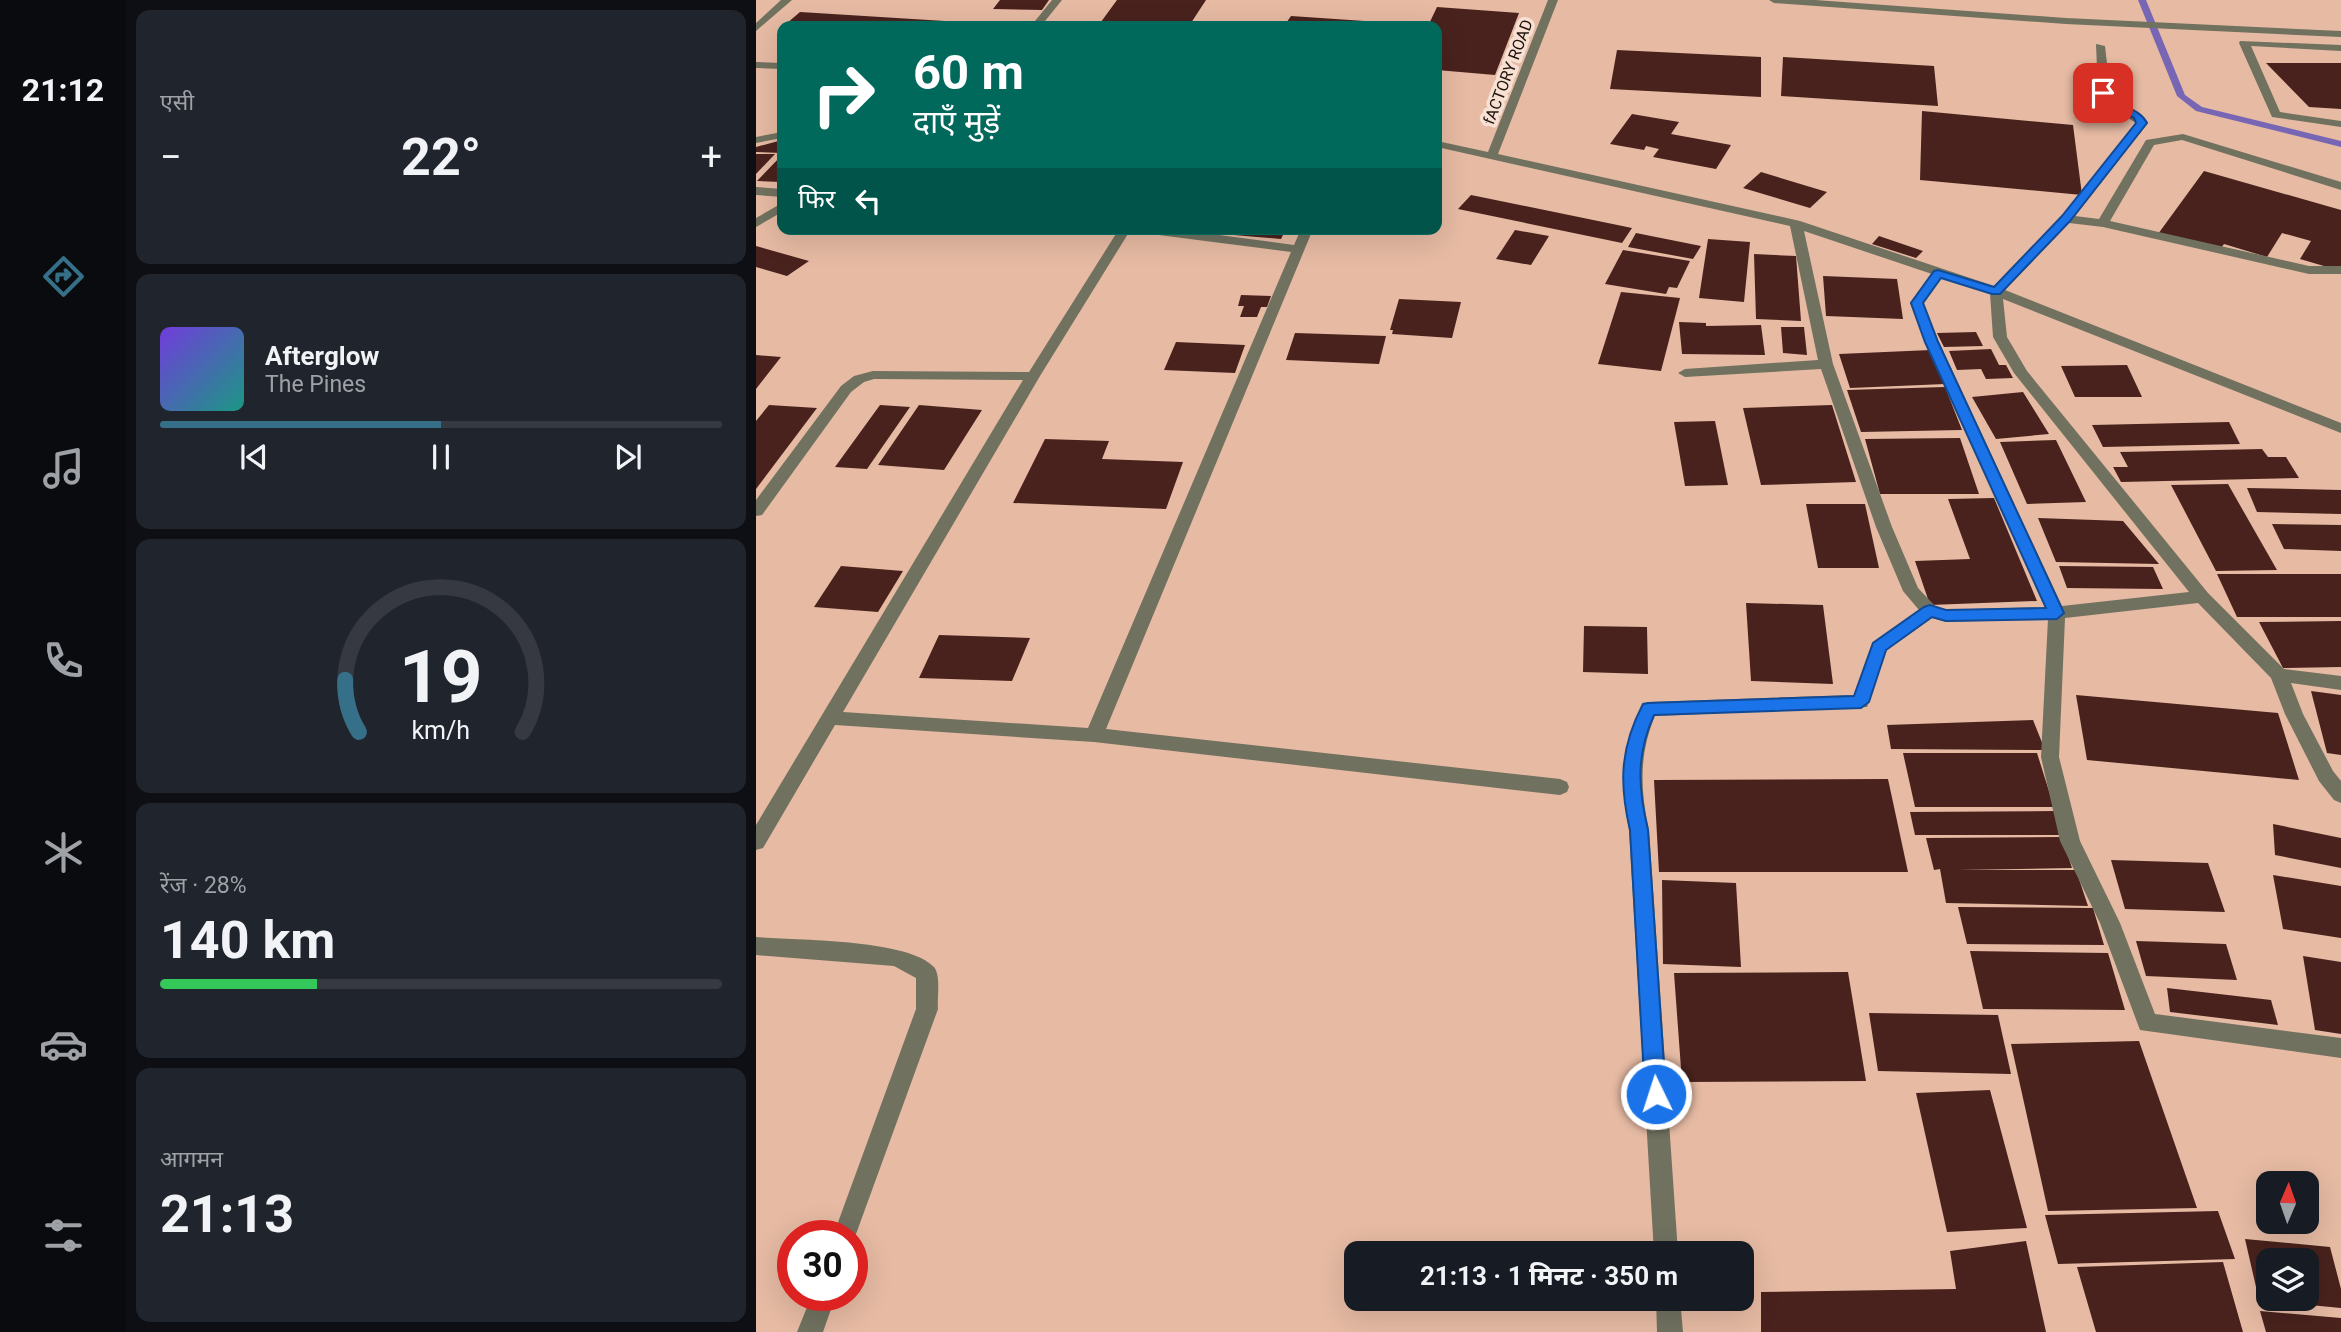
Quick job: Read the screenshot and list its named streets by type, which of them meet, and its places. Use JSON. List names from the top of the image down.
{
  "streets": {
    "street": ["fACTORY ROAD"]
  },
  "north": "top",
  "page": {
    "tabs": "21:12",
    "tile": [
      "एसी",
      ["रेंज · 28%", "140 km"],
      ["आगमन", "21:13"]
    ],
    "turn": ["60 m", "दाएँ मुड़ें"],
    "heat": ["−", "22°", "+"],
    "then": "फिर",
    "song": ["Afterglow", "The Pines"],
    "limit": "30",
    "trip": "21:13 · 1 मिनट · 350 m",
    "gauge": ["19", "km/h"]
  }
}
